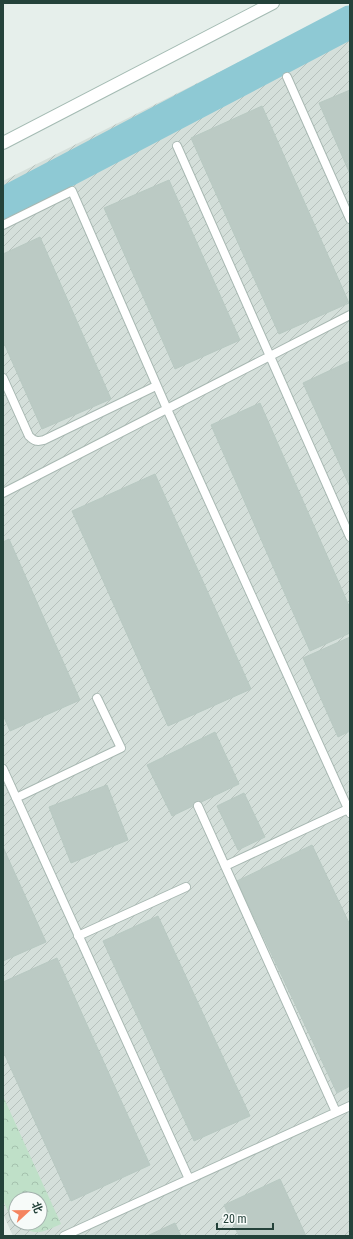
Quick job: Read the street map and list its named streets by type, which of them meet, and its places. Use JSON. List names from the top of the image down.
{
  "scale_bar": "20 m",
  "north": "right"
}
